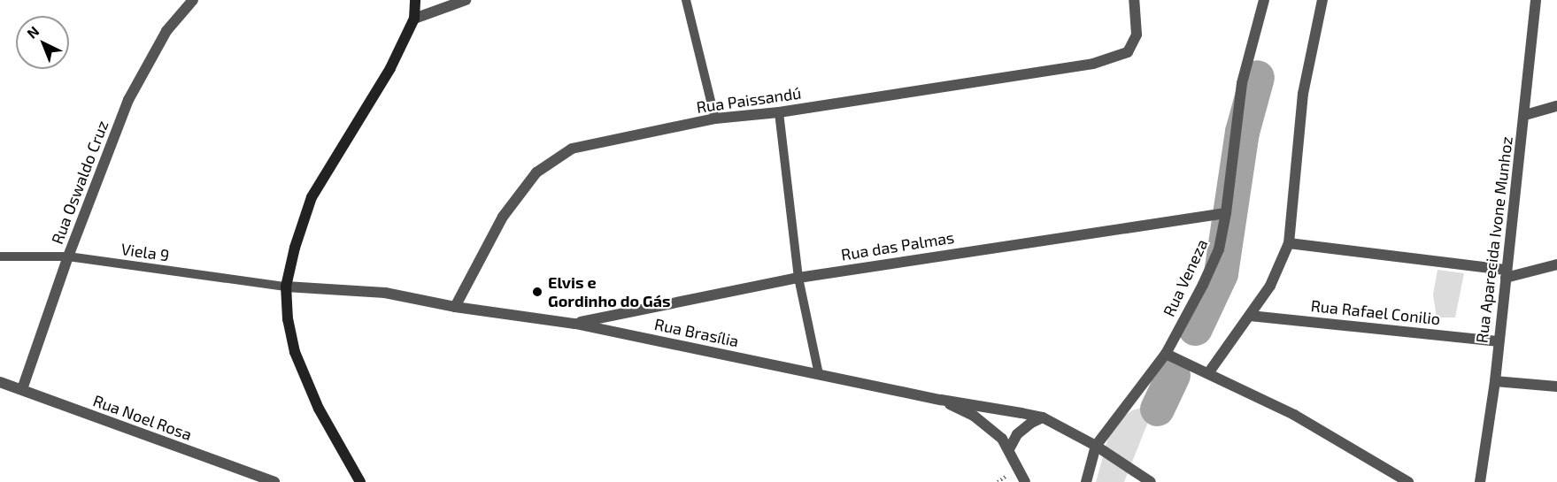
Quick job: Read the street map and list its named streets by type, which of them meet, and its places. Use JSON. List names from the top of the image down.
{
  "streets": {
    "street": [
      "Rua Paissandú",
      "Rua Oswaldo Cruz",
      "Rua Aparecida Ivone Munhoz",
      "Rua das Palmas",
      "Rua Veneza",
      "Rua Rafael Conilio",
      "Rua Brasília",
      "Rua Noel Rosa"
    ],
    "lane": ["Viela 9"]
  },
  "crossings": [
    ["Rua Paissandú", "Rua Brasília"],
    ["Rua Oswaldo Cruz", "Viela 9"],
    ["Rua Oswaldo Cruz", "Rua Noel Rosa"],
    ["Rua Aparecida Ivone Munhoz", "Rua Rafael Conilio"],
    ["Rua das Palmas", "Rua Veneza"],
    ["Rua das Palmas", "Rua Brasília"],
    ["Viela 9", "Rua Brasília"],
    ["Rua Veneza", "Rua Brasília"]
  ],
  "places": ["Elvis e Gordinho do Gás"],
  "north": "top left"
}
